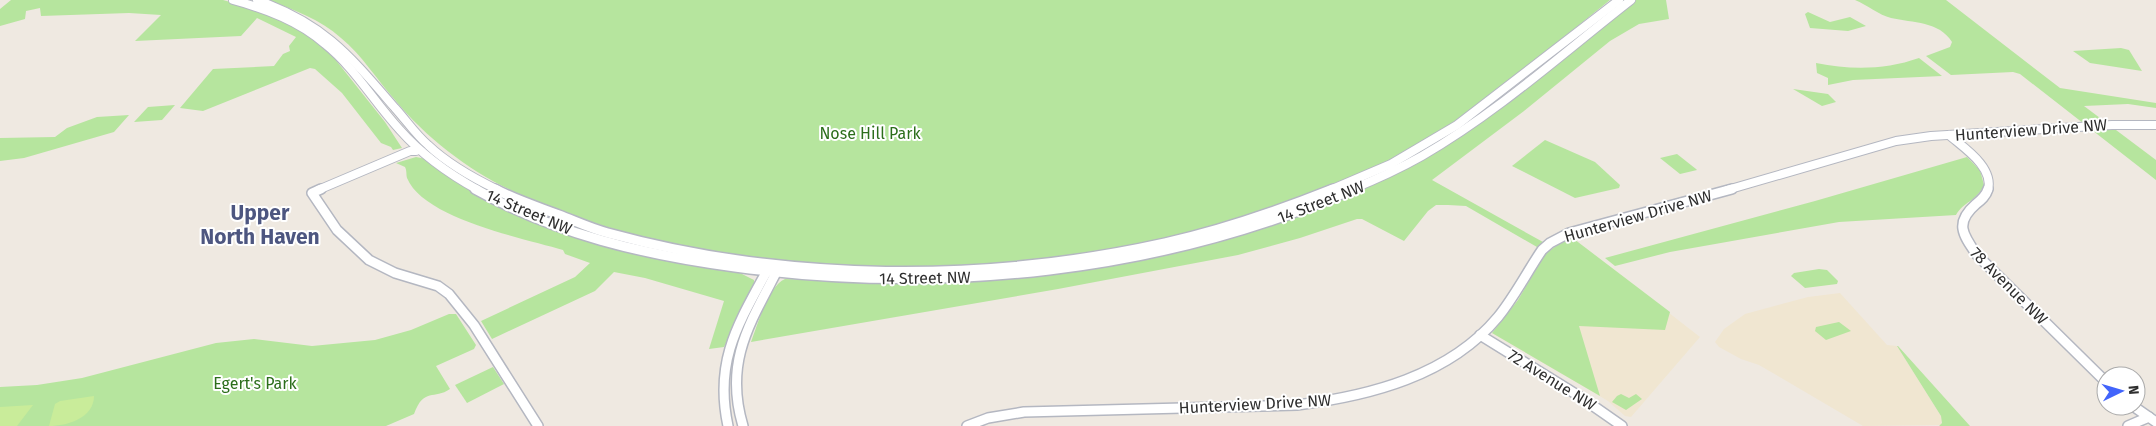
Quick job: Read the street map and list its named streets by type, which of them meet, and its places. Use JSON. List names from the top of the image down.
{
  "streets": {
    "main road": [
      "Hunterview Drive NW",
      "14 Street NW",
      "78 Avenue NW",
      "72 Avenue NW"
    ]
  },
  "crossings": [
    ["Hunterview Drive NW", "78 Avenue NW"],
    ["Hunterview Drive NW", "72 Avenue NW"]
  ],
  "districts": ["Upper North Haven"],
  "parks": ["Nose Hill Park", "Egert's Park"],
  "north": "right"
}
